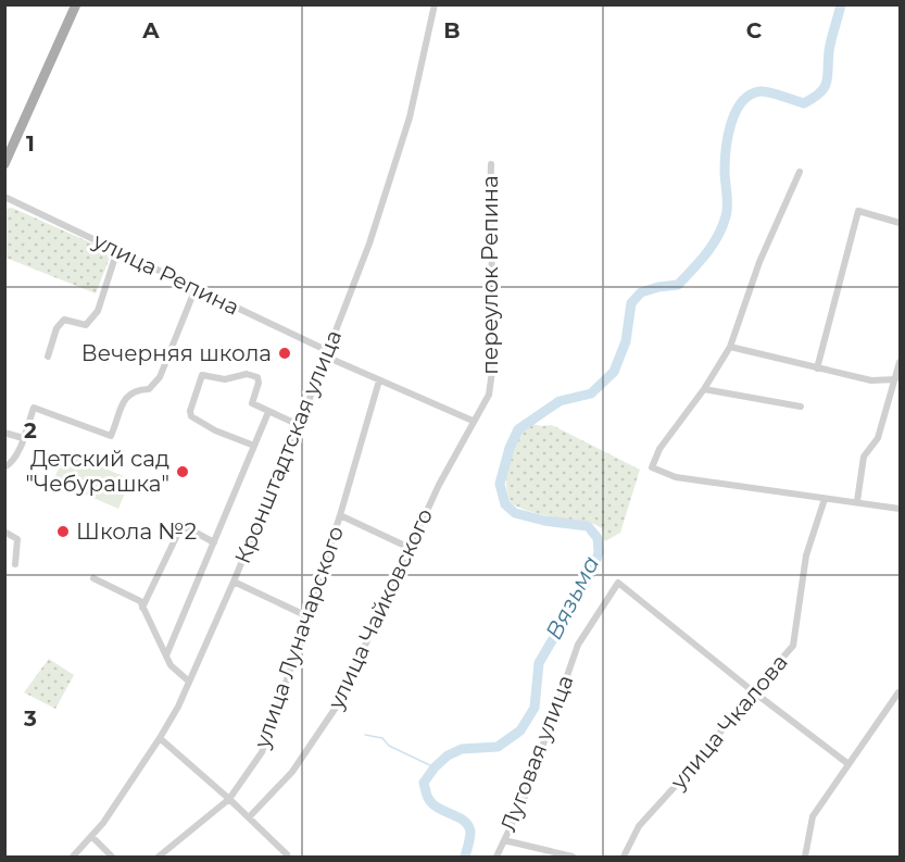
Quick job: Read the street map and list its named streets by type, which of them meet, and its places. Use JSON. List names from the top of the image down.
{
  "streets": {
    "street": [
      "улица Репина",
      "переулок Репина",
      "Кронштадтская улица",
      "улица Чайковского",
      "улица Луначарского",
      "улица Чкалова",
      "Луговая улица"
    ]
  },
  "crossings": [
    ["улица Репина", "переулок Репина"],
    ["улица Репина", "Кронштадтская улица"],
    ["улица Репина", "улица Чайковского"],
    ["улица Репина", "улица Луначарского"],
    ["переулок Репина", "улица Чайковского"],
    ["улица Чкалова", "Луговая улица"]
  ],
  "water": ["Вязьма"],
  "places": ["Вечерняя школа", "Детский сад \"Чебурашка\"", "Школа №2"],
  "grid": {
    "columns": ["A", "B", "C"],
    "rows": ["1", "2", "3"]
  }
}
